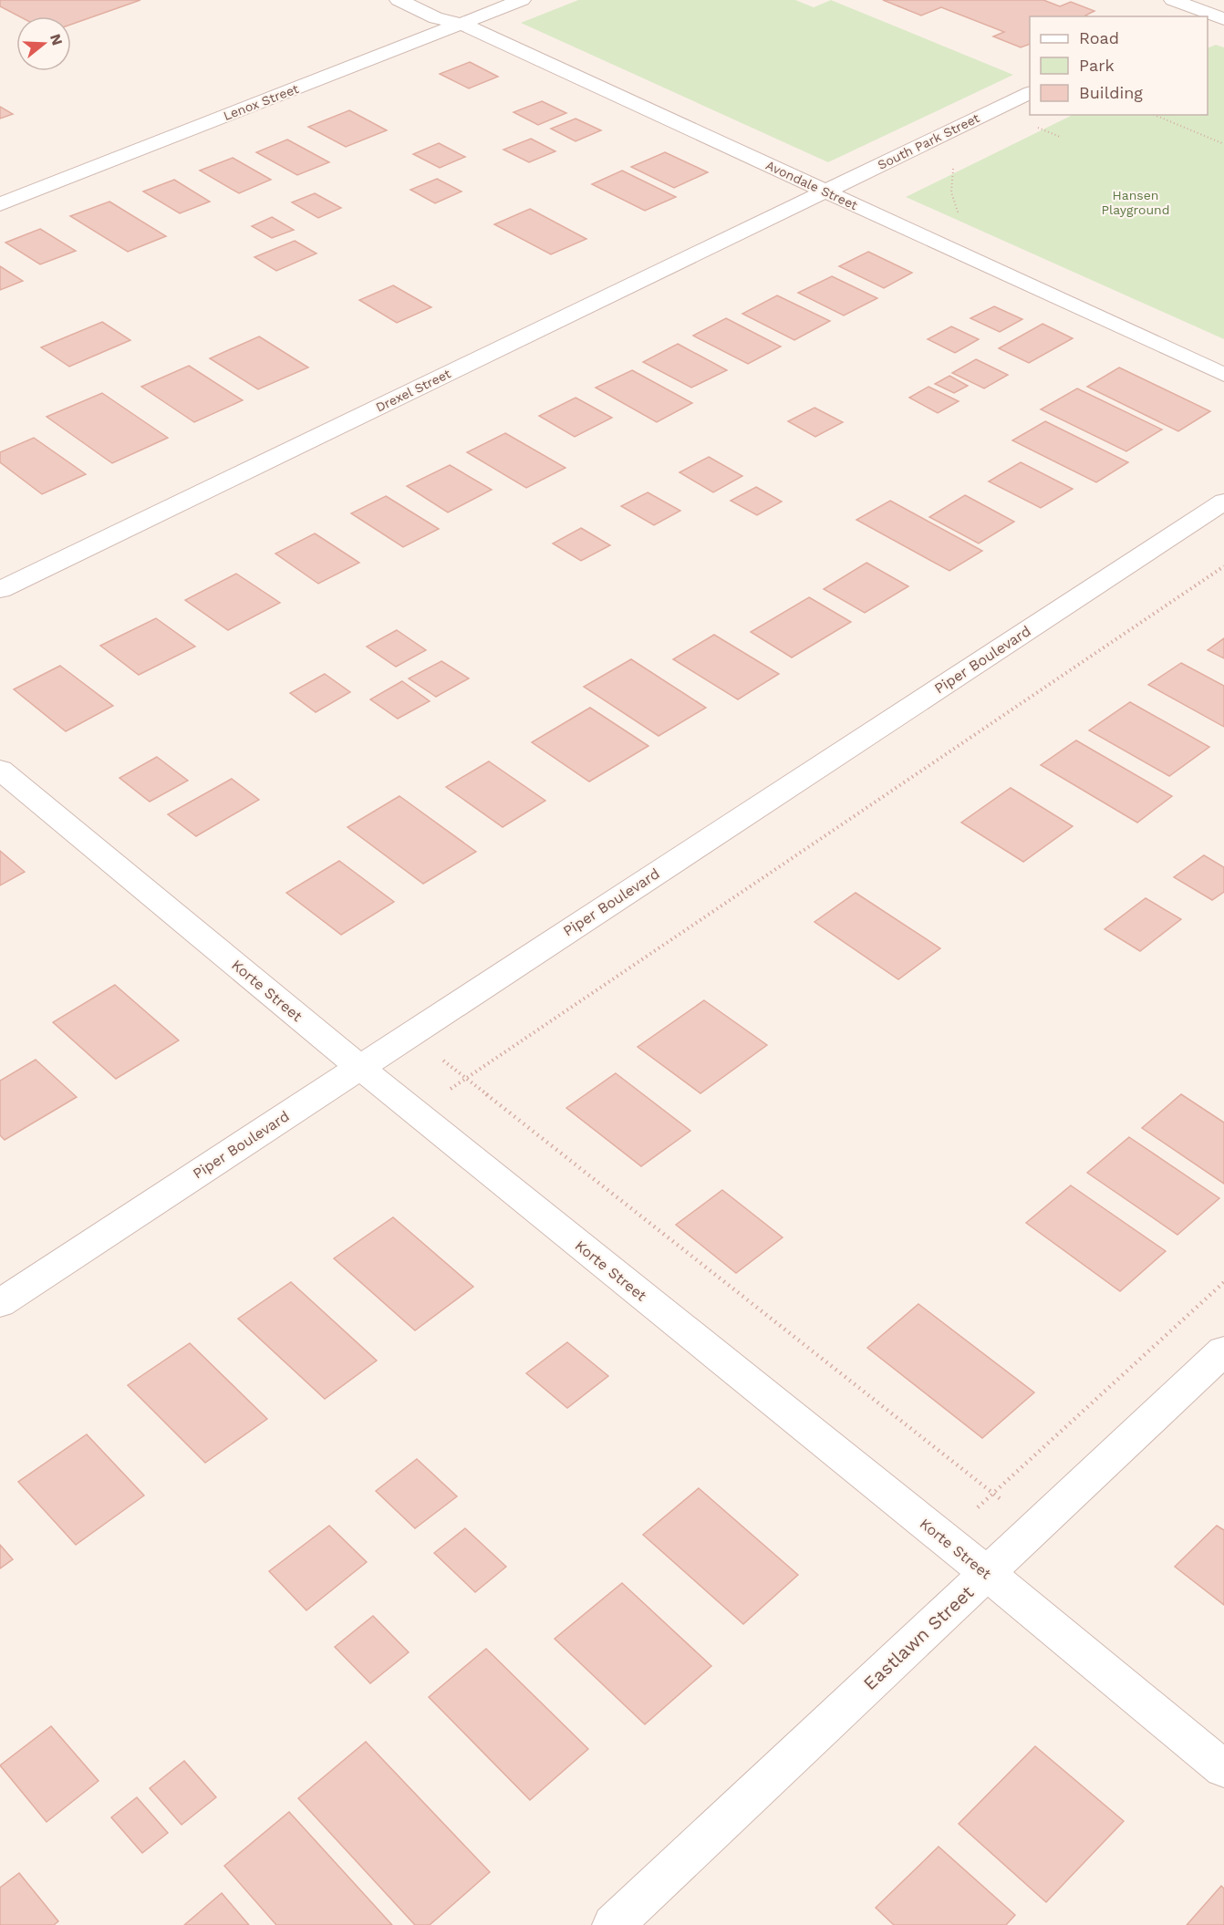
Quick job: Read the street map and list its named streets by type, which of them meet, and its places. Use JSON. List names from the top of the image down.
{
  "streets": {
    "street": [
      "Lenox Street",
      "South Park Street",
      "Avondale Street",
      "Drexel Street",
      "Piper Boulevard",
      "Korte Street",
      "Eastlawn Street"
    ]
  },
  "crossings": [
    ["Lenox Street", "Avondale Street"],
    ["South Park Street", "Avondale Street"],
    ["South Park Street", "Drexel Street"],
    ["Avondale Street", "Drexel Street"],
    ["Piper Boulevard", "Korte Street"],
    ["Korte Street", "Eastlawn Street"]
  ],
  "parks": ["Hansen Playground"],
  "legend": ["Road", "Park", "Building"],
  "north": "right"
}
